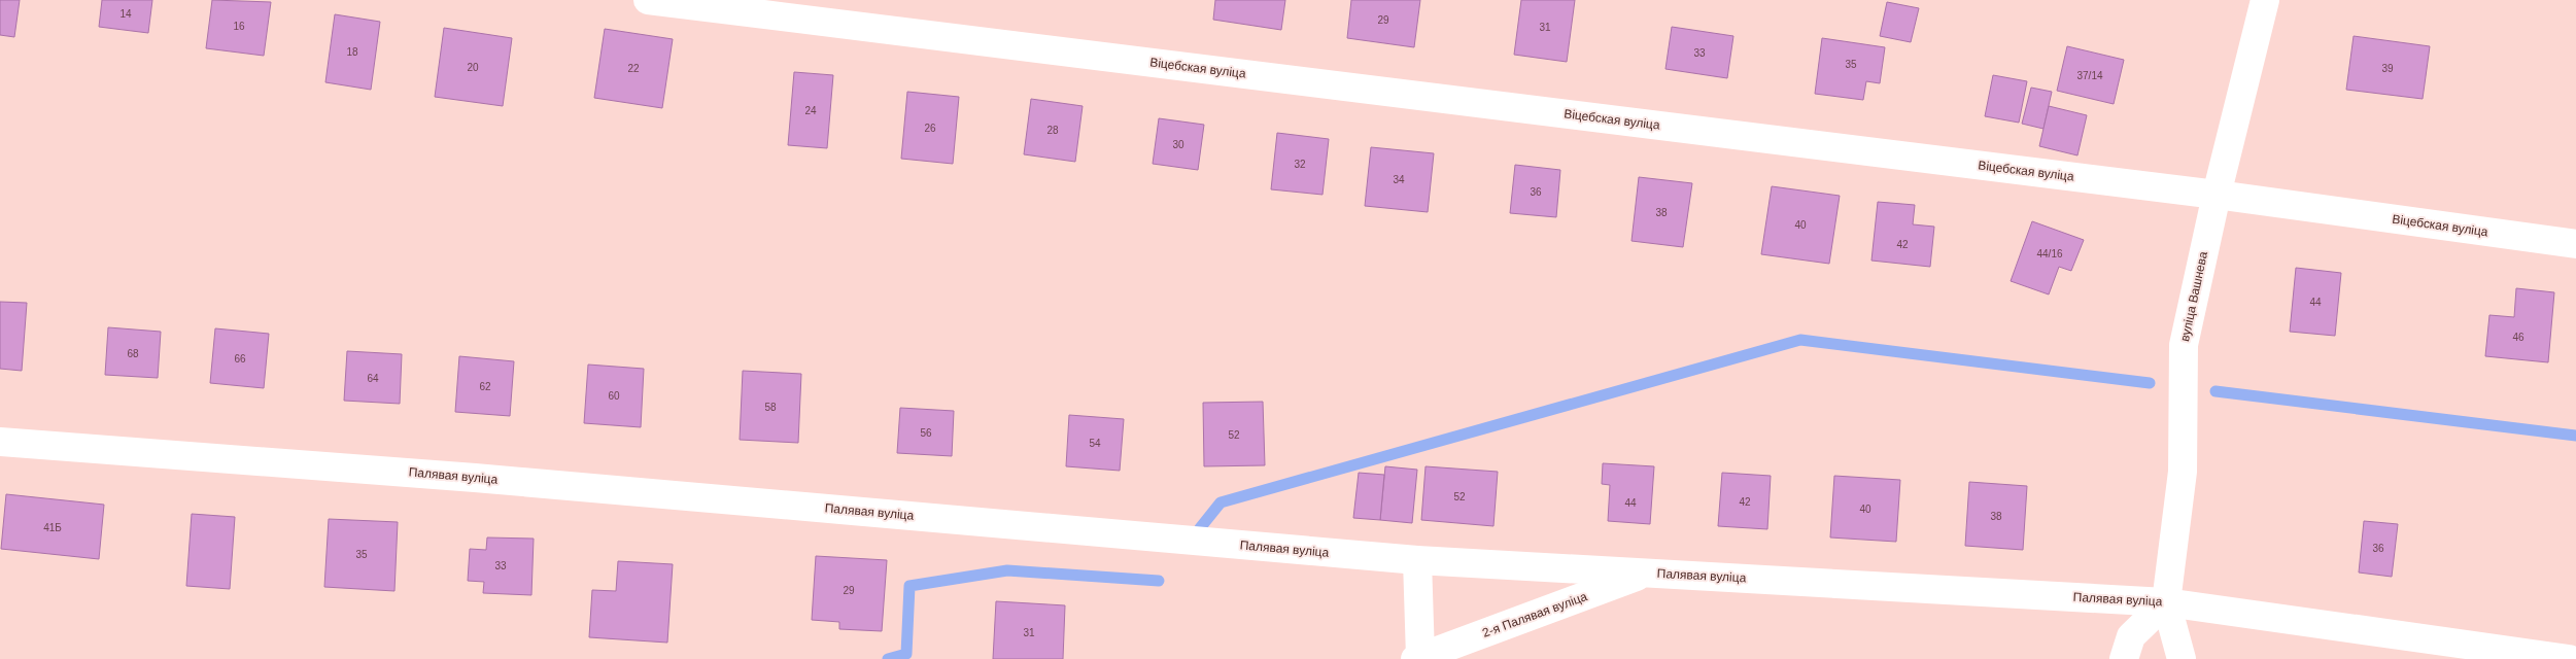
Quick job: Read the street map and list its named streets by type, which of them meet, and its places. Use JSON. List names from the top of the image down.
{
  "streets": {
    "street": [
      "Віцебская вуліца",
      "вуліца Вашнева",
      "Палявая вуліца",
      "2-я Палявая вуліца"
    ]
  },
  "crossings": [
    ["Віцебская вуліца", "вуліца Вашнева"],
    ["вуліца Вашнева", "Палявая вуліца"],
    ["Палявая вуліца", "2-я Палявая вуліца"]
  ],
  "house_numbers": [
    "14",
    "29",
    "16",
    "31",
    "18",
    "33",
    "35",
    "20",
    "22",
    "39",
    "37/14",
    "24",
    "26",
    "28",
    "30",
    "32",
    "34",
    "36",
    "38",
    "40",
    "42",
    "44/16",
    "44",
    "46",
    "68",
    "66",
    "64",
    "62",
    "60",
    "58",
    "56",
    "52",
    "54",
    "52",
    "42",
    "44",
    "40",
    "38",
    "41Б",
    "36",
    "35",
    "33",
    "29",
    "31"
  ]
}
